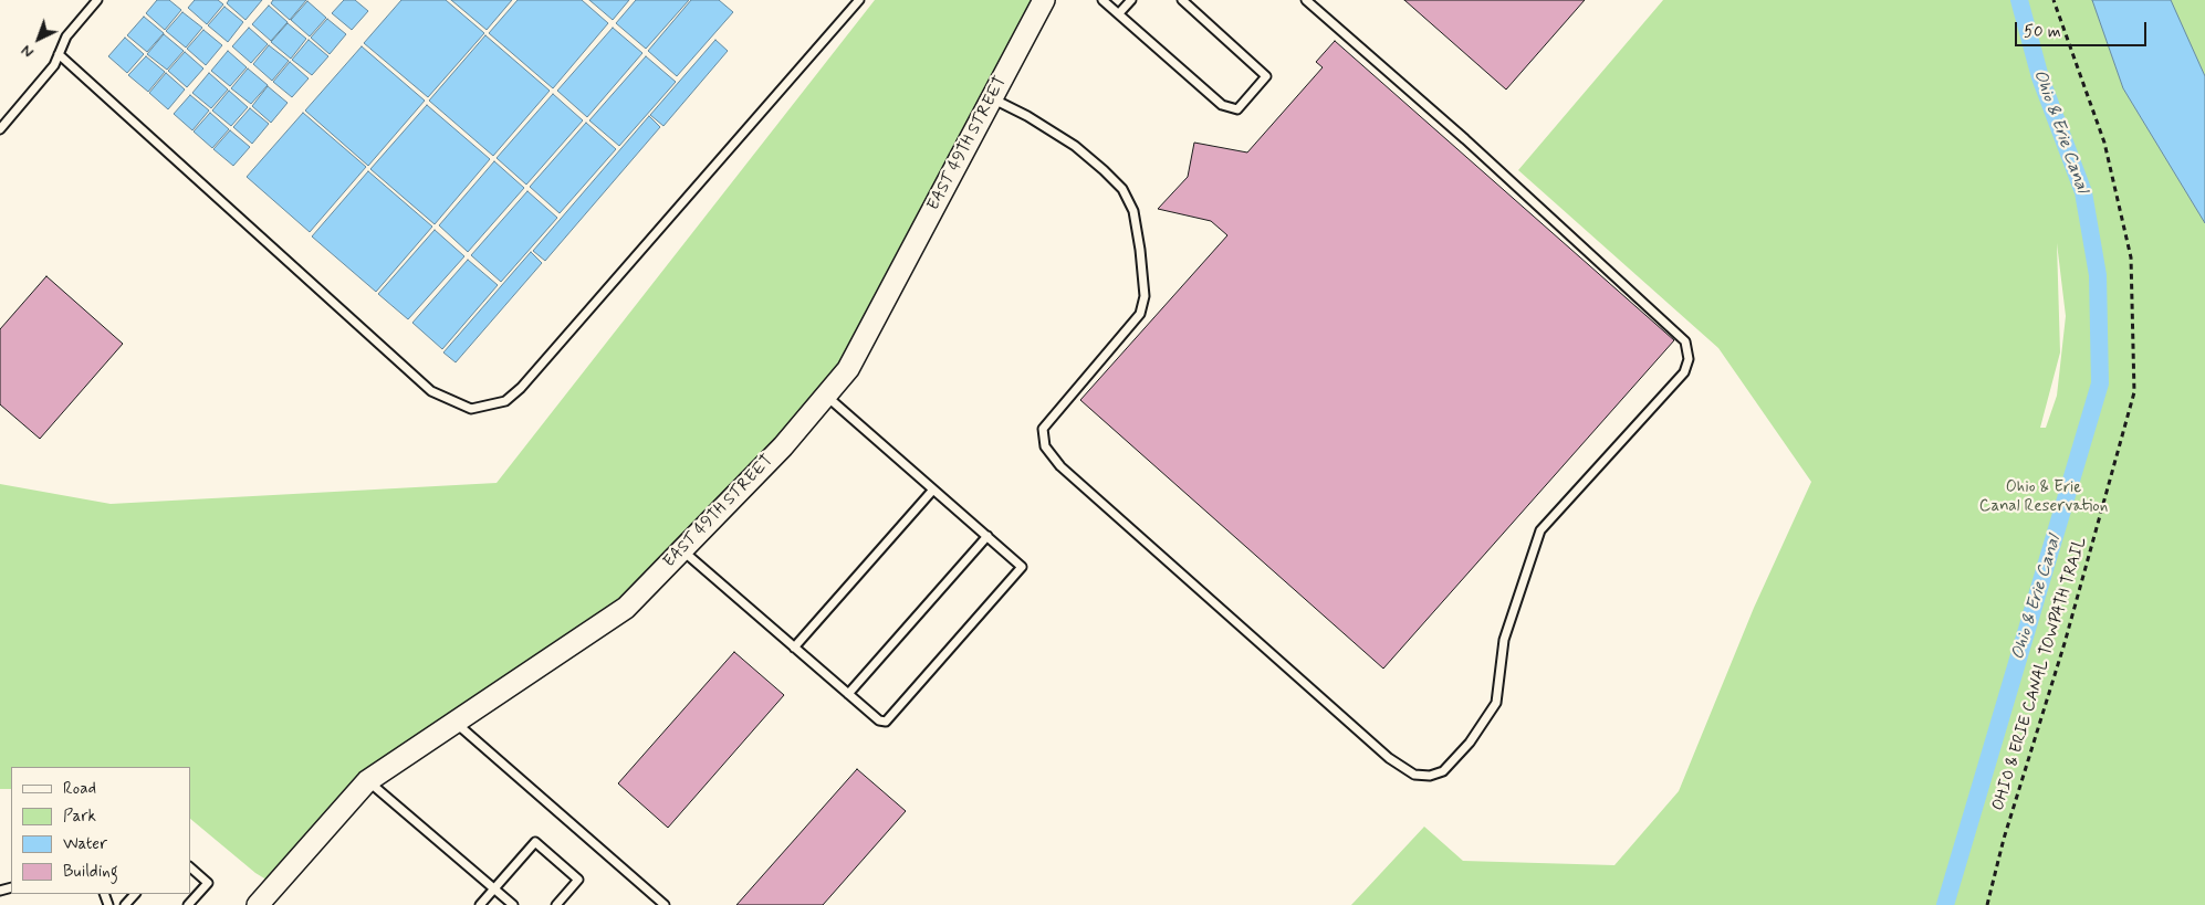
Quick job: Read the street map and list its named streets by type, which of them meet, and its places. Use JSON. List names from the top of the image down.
{
  "streets": {
    "street": ["EAST 49TH STREET"],
    "path": ["OHIO & ERIE CANAL TOWPATH TRAIL"]
  },
  "water": ["Ohio & Erie Canal"],
  "parks": ["Ohio & Erie Canal Reservation"],
  "legend": [
    "Road",
    "Park",
    "Water",
    "Building"
  ],
  "scale_bar": "50 m",
  "north": "bottom left"
}
